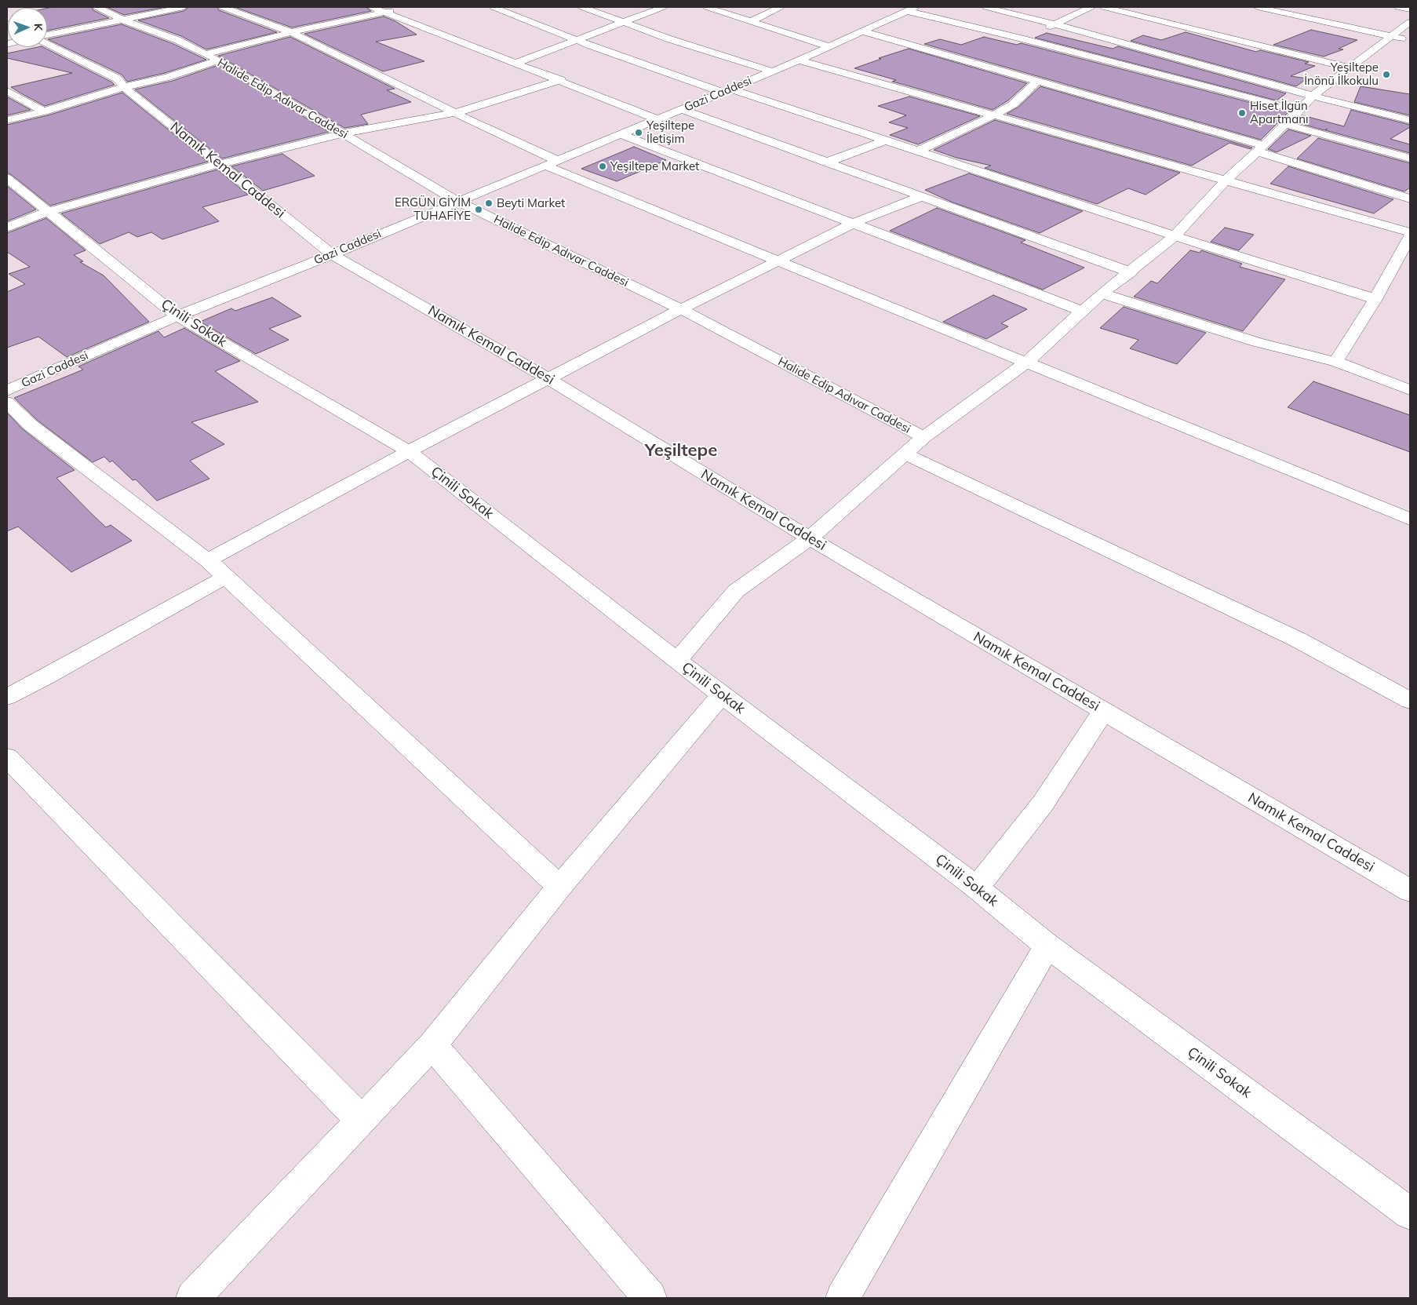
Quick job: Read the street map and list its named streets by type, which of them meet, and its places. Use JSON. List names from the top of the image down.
{
  "streets": {
    "street": [
      "Gazi Caddesi",
      "Halide Edip Adıvar Caddesi",
      "Namık Kemal Caddesi",
      "Çinili Sokak"
    ]
  },
  "crossings": [
    ["Gazi Caddesi", "Halide Edip Adıvar Caddesi"],
    ["Gazi Caddesi", "Namık Kemal Caddesi"],
    ["Gazi Caddesi", "Çinili Sokak"]
  ],
  "districts": ["Yeşiltepe"],
  "places": [
    "Yeşiltepe İnönü İlkokulu",
    "Hiset İlgün Apartmanı",
    "Yeşiltepe İletişim",
    "Yeşiltepe Market",
    "Beyti Market",
    "ERGÜN GİYİM TUHAFİYE"
  ],
  "north": "right"
}
